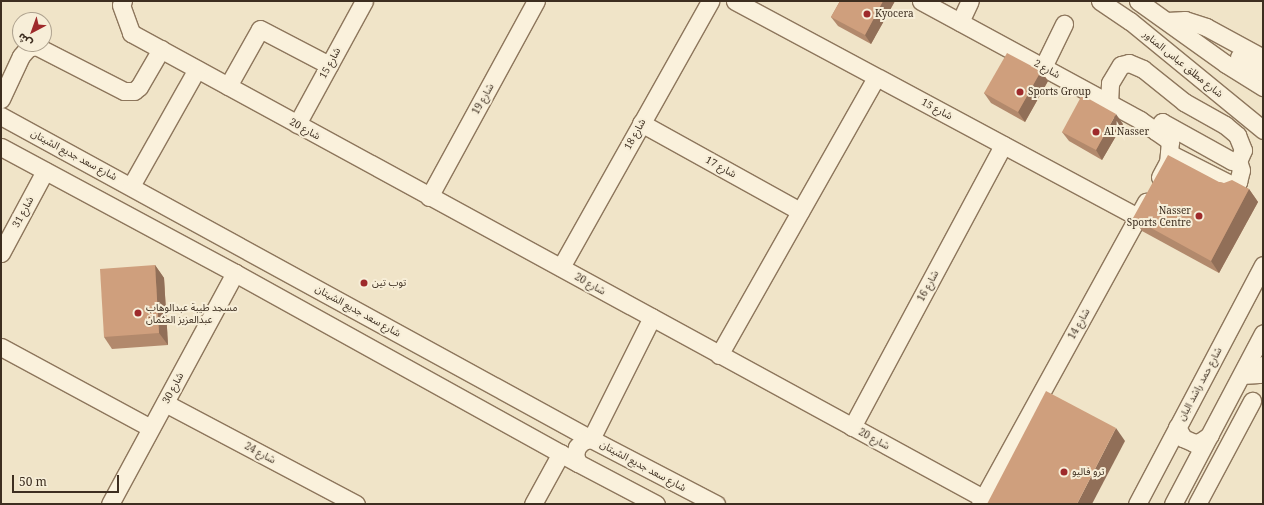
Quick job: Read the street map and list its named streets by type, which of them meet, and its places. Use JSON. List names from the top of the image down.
{
  "streets": {
    "street": [
      "شارع 15",
      "شارع مطلق عباس المناور",
      "شارع 2",
      "شارع 19",
      "شارع 20",
      "شارع 18",
      "شارع سعد جديع الشيتان",
      "شارع 17",
      "شارع 31",
      "شارع 16",
      "شارع 14",
      "شارع حمد راشد البان",
      "شارع 30",
      "شارع 24"
    ]
  },
  "crossings": [
    ["شارع 15", "شارع 20"],
    ["شارع 15", "شارع 16"],
    ["شارع 15", "شارع 14"],
    ["شارع 2", "شارع 14"],
    ["شارع 19", "شارع 20"],
    ["شارع 20", "شارع 18"],
    ["شارع 20", "شارع 16"],
    ["شارع 20", "شارع 14"],
    ["شارع 18", "شارع 17"],
    ["شارع 30", "شارع 24"]
  ],
  "places": [
    "Kyocera",
    "Sports Group",
    "Al Nasser",
    "Nasser Sports Centre",
    "توب تين",
    "مسجد طيبة عبدالوهاب عبدالعزيز العثمان",
    "ترو فاليو"
  ],
  "scale_bar": "50 m",
  "north": "bottom left"
}
